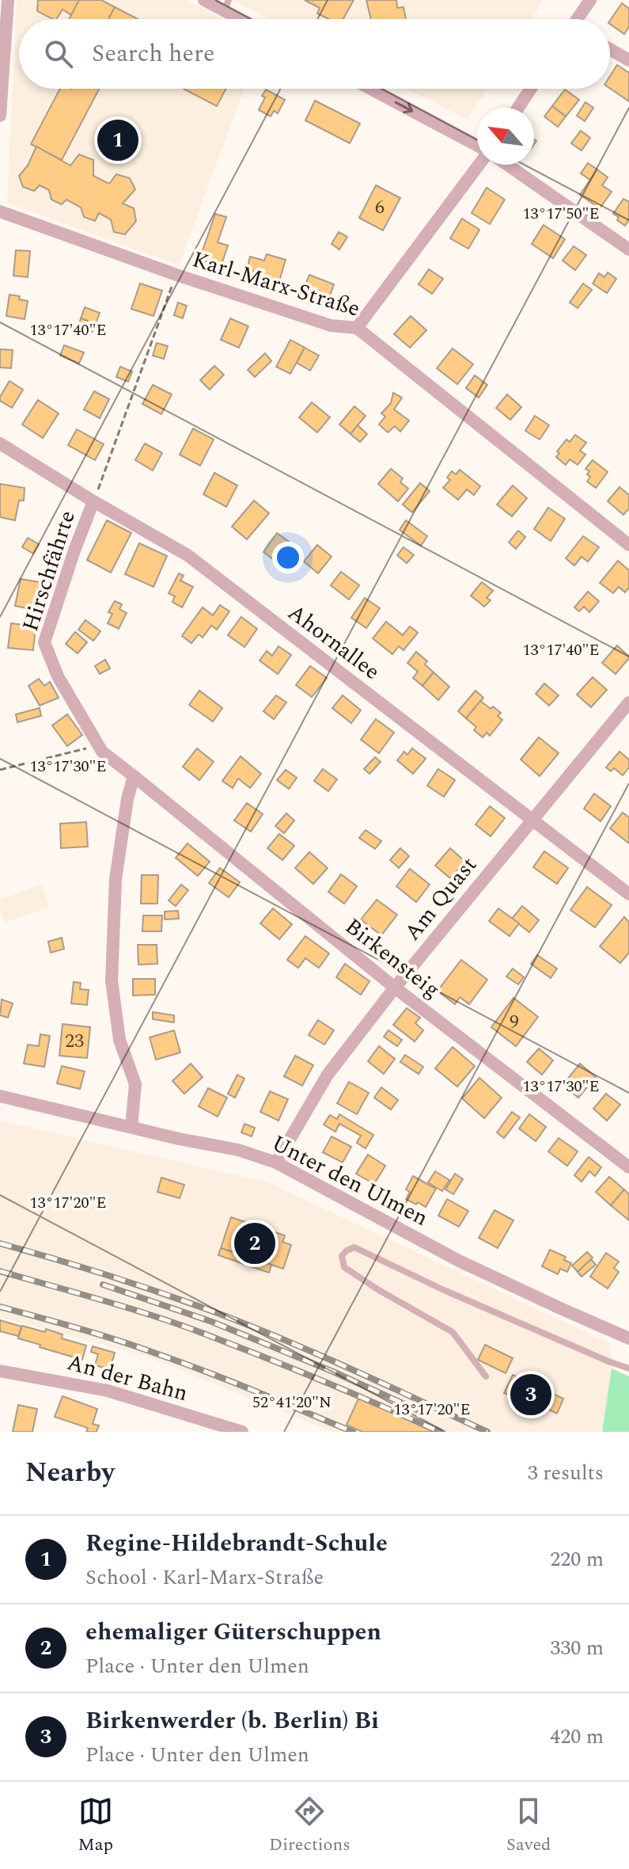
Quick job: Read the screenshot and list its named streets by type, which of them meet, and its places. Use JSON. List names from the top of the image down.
{
  "streets": {
    "street": [
      "Karl-Marx-Straße",
      "Hirschfährte",
      "Ahornallee",
      "Am Quast",
      "Birkensteig",
      "Unter den Ulmen",
      "An der Bahn"
    ]
  },
  "crossings": [
    ["Karl-Marx-Straße", "Hirschfährte"],
    ["Hirschfährte", "Ahornallee"],
    ["Hirschfährte", "Birkensteig"],
    ["Ahornallee", "Am Quast"],
    ["Am Quast", "Birkensteig"],
    ["Am Quast", "Unter den Ulmen"]
  ],
  "house_numbers": ["6", "9", "23"],
  "north": "top left",
  "page": {
    "search": "Search here",
    "pins": ["1", "2", "3"],
    "heading": ["Nearby", "3 results"],
    "list": [
      {
        "mark": "1",
        "name": "Regine-Hildebrandt-Schule",
        "note": "School · Karl-Marx-Straße",
        "value": "220 m"
      },
      {
        "mark": "2",
        "name": "ehemaliger Güterschuppen",
        "note": "Place · Unter den Ulmen",
        "value": "330 m"
      },
      {
        "mark": "3",
        "name": "Birkenwerder (b. Berlin) Bi",
        "note": "Place · Unter den Ulmen",
        "value": "420 m"
      }
    ],
    "nav": ["Map", "Directions", "Saved"]
  },
  "coordinates": [
    "13°17'50\"E",
    "13°17'40\"E",
    "13°17'30\"E",
    "13°17'20\"E",
    "52°41'20\"N"
  ]
}
